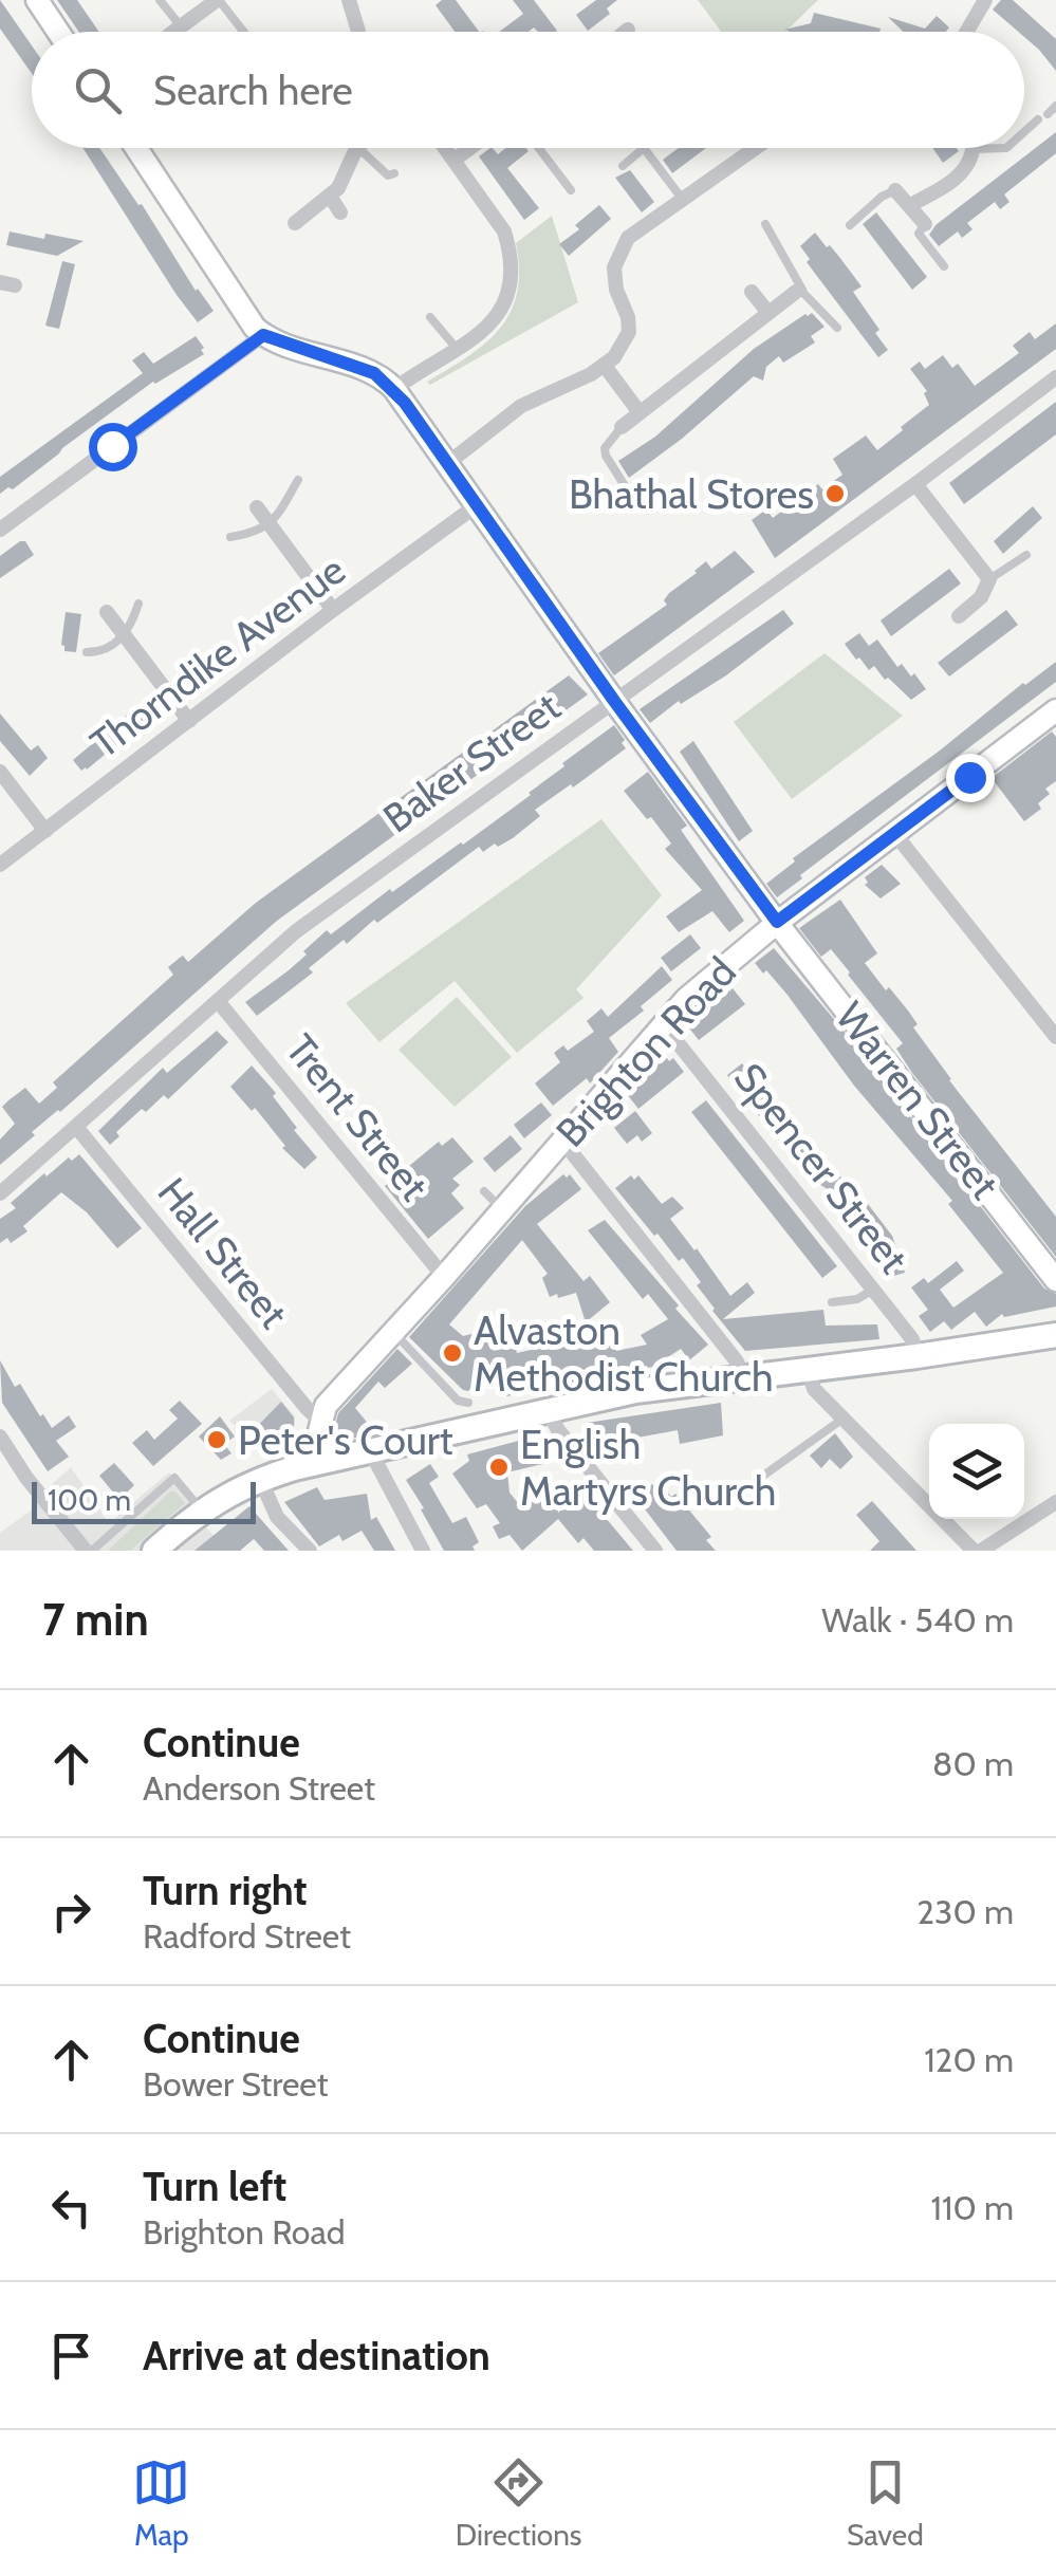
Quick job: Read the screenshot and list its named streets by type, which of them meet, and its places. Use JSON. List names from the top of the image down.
{
  "streets": {
    "street": [
      "Thorndike Avenue",
      "Baker Street",
      "Brighton Road",
      "Warren Street",
      "Trent Street",
      "Spencer Street",
      "Hall Street"
    ]
  },
  "crossings": [
    ["Thorndike Avenue", "Warren Street"],
    ["Baker Street", "Warren Street"],
    ["Baker Street", "Trent Street"],
    ["Baker Street", "Hall Street"],
    ["Brighton Road", "Warren Street"],
    ["Brighton Road", "Trent Street"],
    ["Brighton Road", "Spencer Street"],
    ["Brighton Road", "Hall Street"]
  ],
  "places": [
    "Bhathal Stores",
    "Alvaston Methodist Church",
    "Peter's Court",
    "English Martyrs Church"
  ],
  "scale_bar": "100 m",
  "page": {
    "search": "Search here",
    "scale": "100 m",
    "heading": ["7 min", "Walk · 540 m"],
    "list": [
      ["Continue", "Anderson Street", "80 m"],
      ["Turn right", "Radford Street", "230 m"],
      ["Continue", "Bower Street", "120 m"],
      ["Turn left", "Brighton Road", "110 m"],
      "Arrive at destination"
    ],
    "nav": ["Map", "Directions", "Saved"]
  }
}
